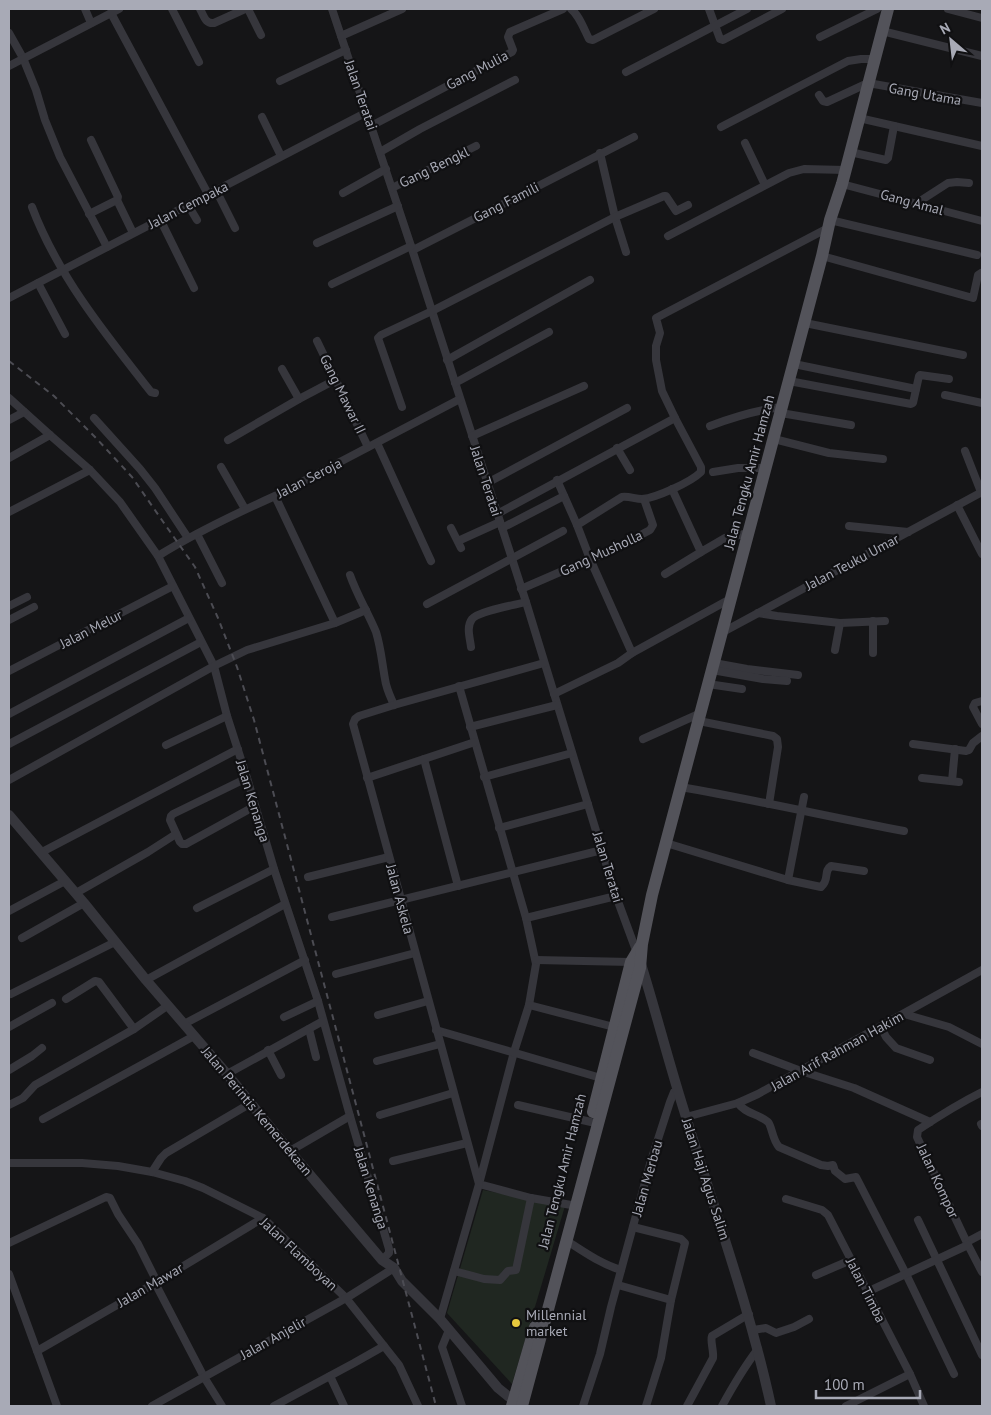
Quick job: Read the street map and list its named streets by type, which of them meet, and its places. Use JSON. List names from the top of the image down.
{
  "streets": {
    "main road": ["Jalan Tengku Amir Hamzah"],
    "street": [
      "Gang Mulia",
      "Gang Utama",
      "Jalan Teratai",
      "Gang Bengkl",
      "Gang Famili",
      "Gang Amal",
      "Jalan Cempaka",
      "Gang Mawar II",
      "Jalan Seroja",
      "Gang Musholla",
      "Jalan Teuku Umar",
      "Jalan Melur",
      "Jalan Kenanga",
      "Jalan Askela",
      "Jalan Arif Rahman Hakim",
      "Jalan Perintis Kemerdekaan",
      "Jalan Merbau",
      "Jalan Haji Agus Salim",
      "Jalan Kompor",
      "Jalan Flamboyan",
      "Jalan Mawar",
      "Jalan Timba",
      "Jalan Anjelir"
    ]
  },
  "crossings": [
    ["Gang Mulia", "Jalan Teratai"],
    ["Gang Utama", "Jalan Tengku Amir Hamzah"],
    ["Jalan Teratai", "Gang Bengkl"],
    ["Jalan Teratai", "Gang Famili"],
    ["Jalan Teratai", "Jalan Cempaka"],
    ["Jalan Teratai", "Jalan Tengku Amir Hamzah"],
    ["Jalan Teratai", "Jalan Seroja"],
    ["Jalan Teratai", "Gang Musholla"],
    ["Jalan Teratai", "Jalan Askela"],
    ["Jalan Teratai", "Jalan Haji Agus Salim"],
    ["Gang Amal", "Jalan Tengku Amir Hamzah"],
    ["Gang Mawar II", "Jalan Seroja"],
    ["Jalan Tengku Amir Hamzah", "Jalan Teuku Umar"],
    ["Jalan Tengku Amir Hamzah", "Jalan Perintis Kemerdekaan"],
    ["Jalan Tengku Amir Hamzah", "Jalan Haji Agus Salim"],
    ["Jalan Seroja", "Jalan Kenanga"],
    ["Jalan Melur", "Jalan Kenanga"],
    ["Jalan Kenanga", "Jalan Perintis Kemerdekaan"],
    ["Jalan Arif Rahman Hakim", "Jalan Haji Agus Salim"],
    ["Jalan Perintis Kemerdekaan", "Jalan Anjelir"],
    ["Jalan Merbau", "Jalan Haji Agus Salim"],
    ["Jalan Flamboyan", "Jalan Mawar"],
    ["Jalan Flamboyan", "Jalan Anjelir"]
  ],
  "places": ["Millennial market"],
  "scale_bar": "100 m",
  "north": "top left"
}
